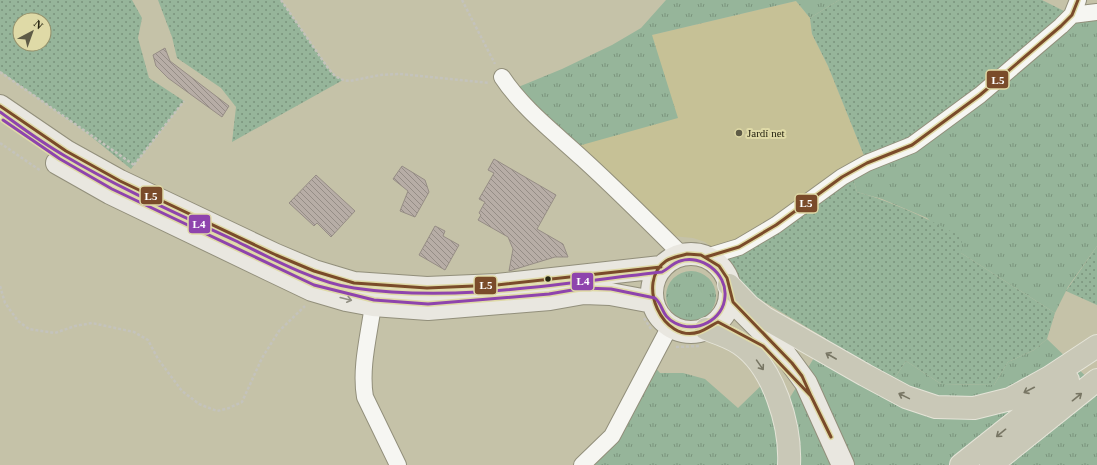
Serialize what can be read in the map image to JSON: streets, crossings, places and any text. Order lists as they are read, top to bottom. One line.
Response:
{"places":["Jardí net"],"lines":["transit line L5","transit line L4"],"north":"top right"}
